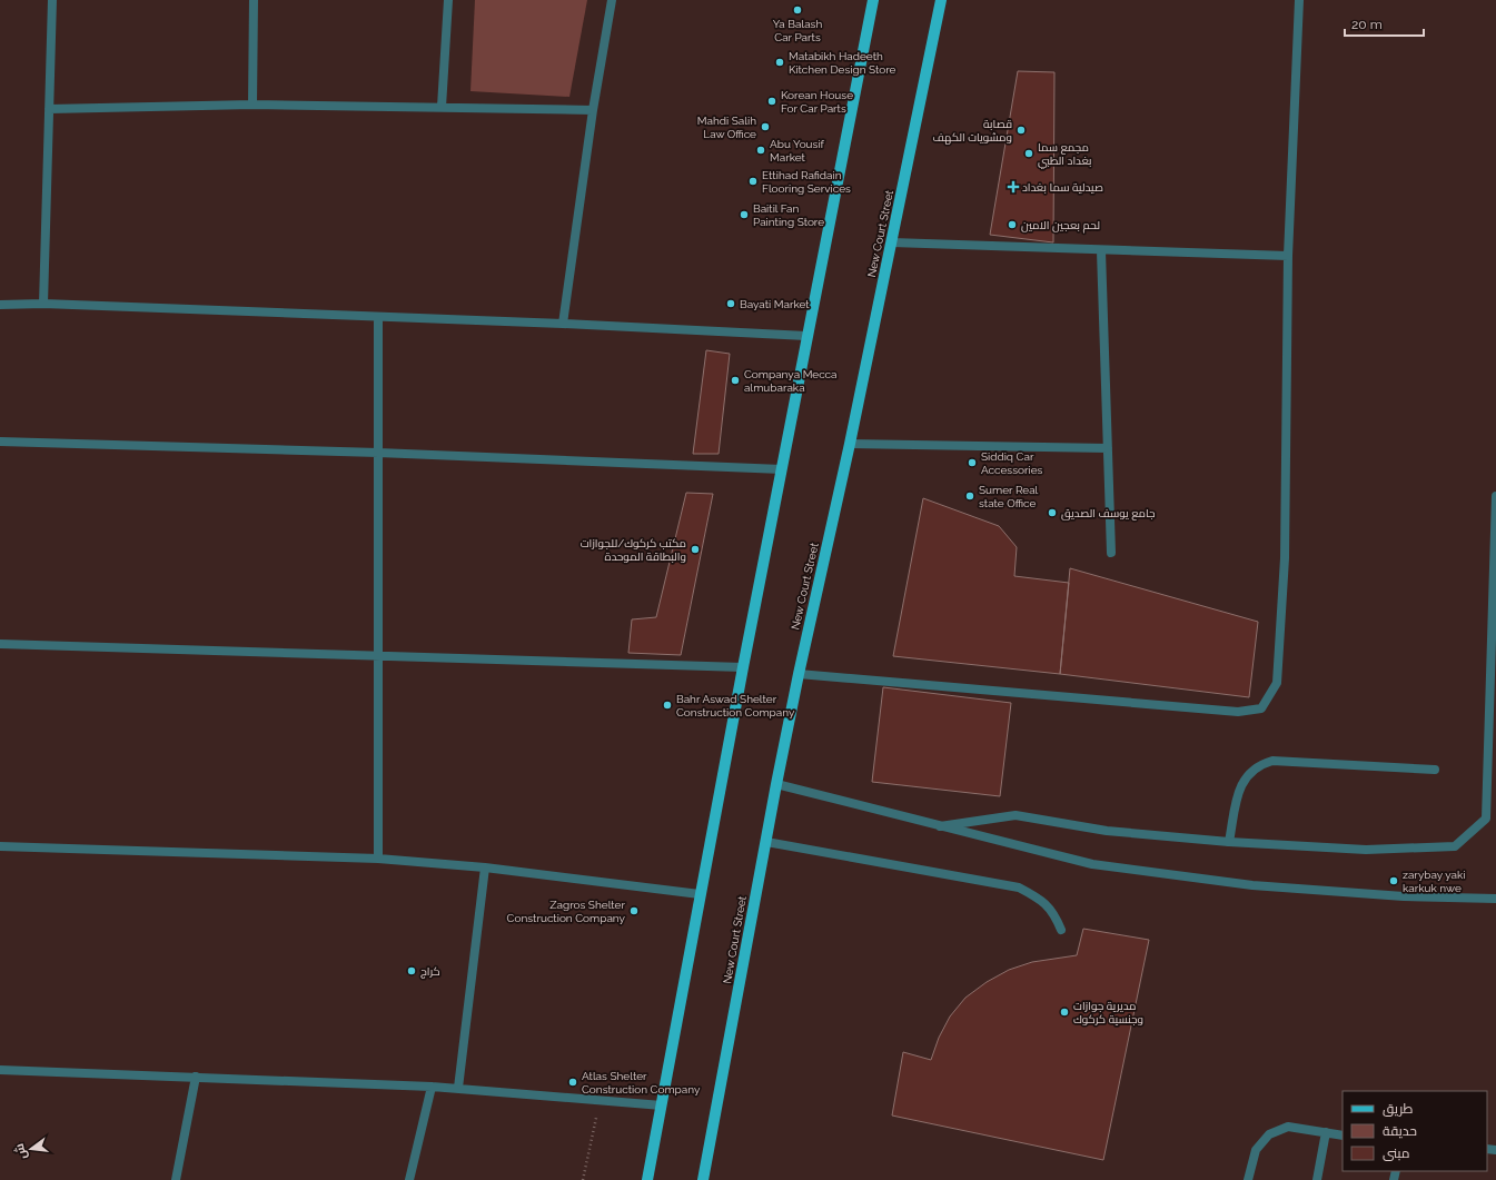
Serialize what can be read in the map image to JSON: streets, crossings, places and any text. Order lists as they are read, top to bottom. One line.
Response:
{"streets":{"main road":["New Court Street"]},"places":{"other":["Ya Balash Car Parts","Matabikh Hadeeth Kitchen Design Store","Korean House For Car Parts","Mahdi Salih Law Office","قصابة ومشويات الكهف","Abu Yousif Market","مجمع سما بغداد الطبي","Ettihad Rafidain Flooring Services","Baitil Fan Painting Store","لحم بعجين الامين","Bayati Market","Companya Mecca almubaraka","Siddiq Car Accessories","Sumer Real state Office","جامع يوسف الصديق","مكتب كركوك/للجوازات والبطاقة الموحدة","Bahr Aswad Shelter Construction Company","zarybay yaki karkuk nwe","Zagros Shelter Construction Company","كراج","مديرية جوازات وجنسية كركوك","Atlas Shelter Construction Company"],"health":["صيدلية سما بغداد"]},"legend":["طريق","حديقة","مبنى"],"scale_bar":"20 m","north":"left"}
